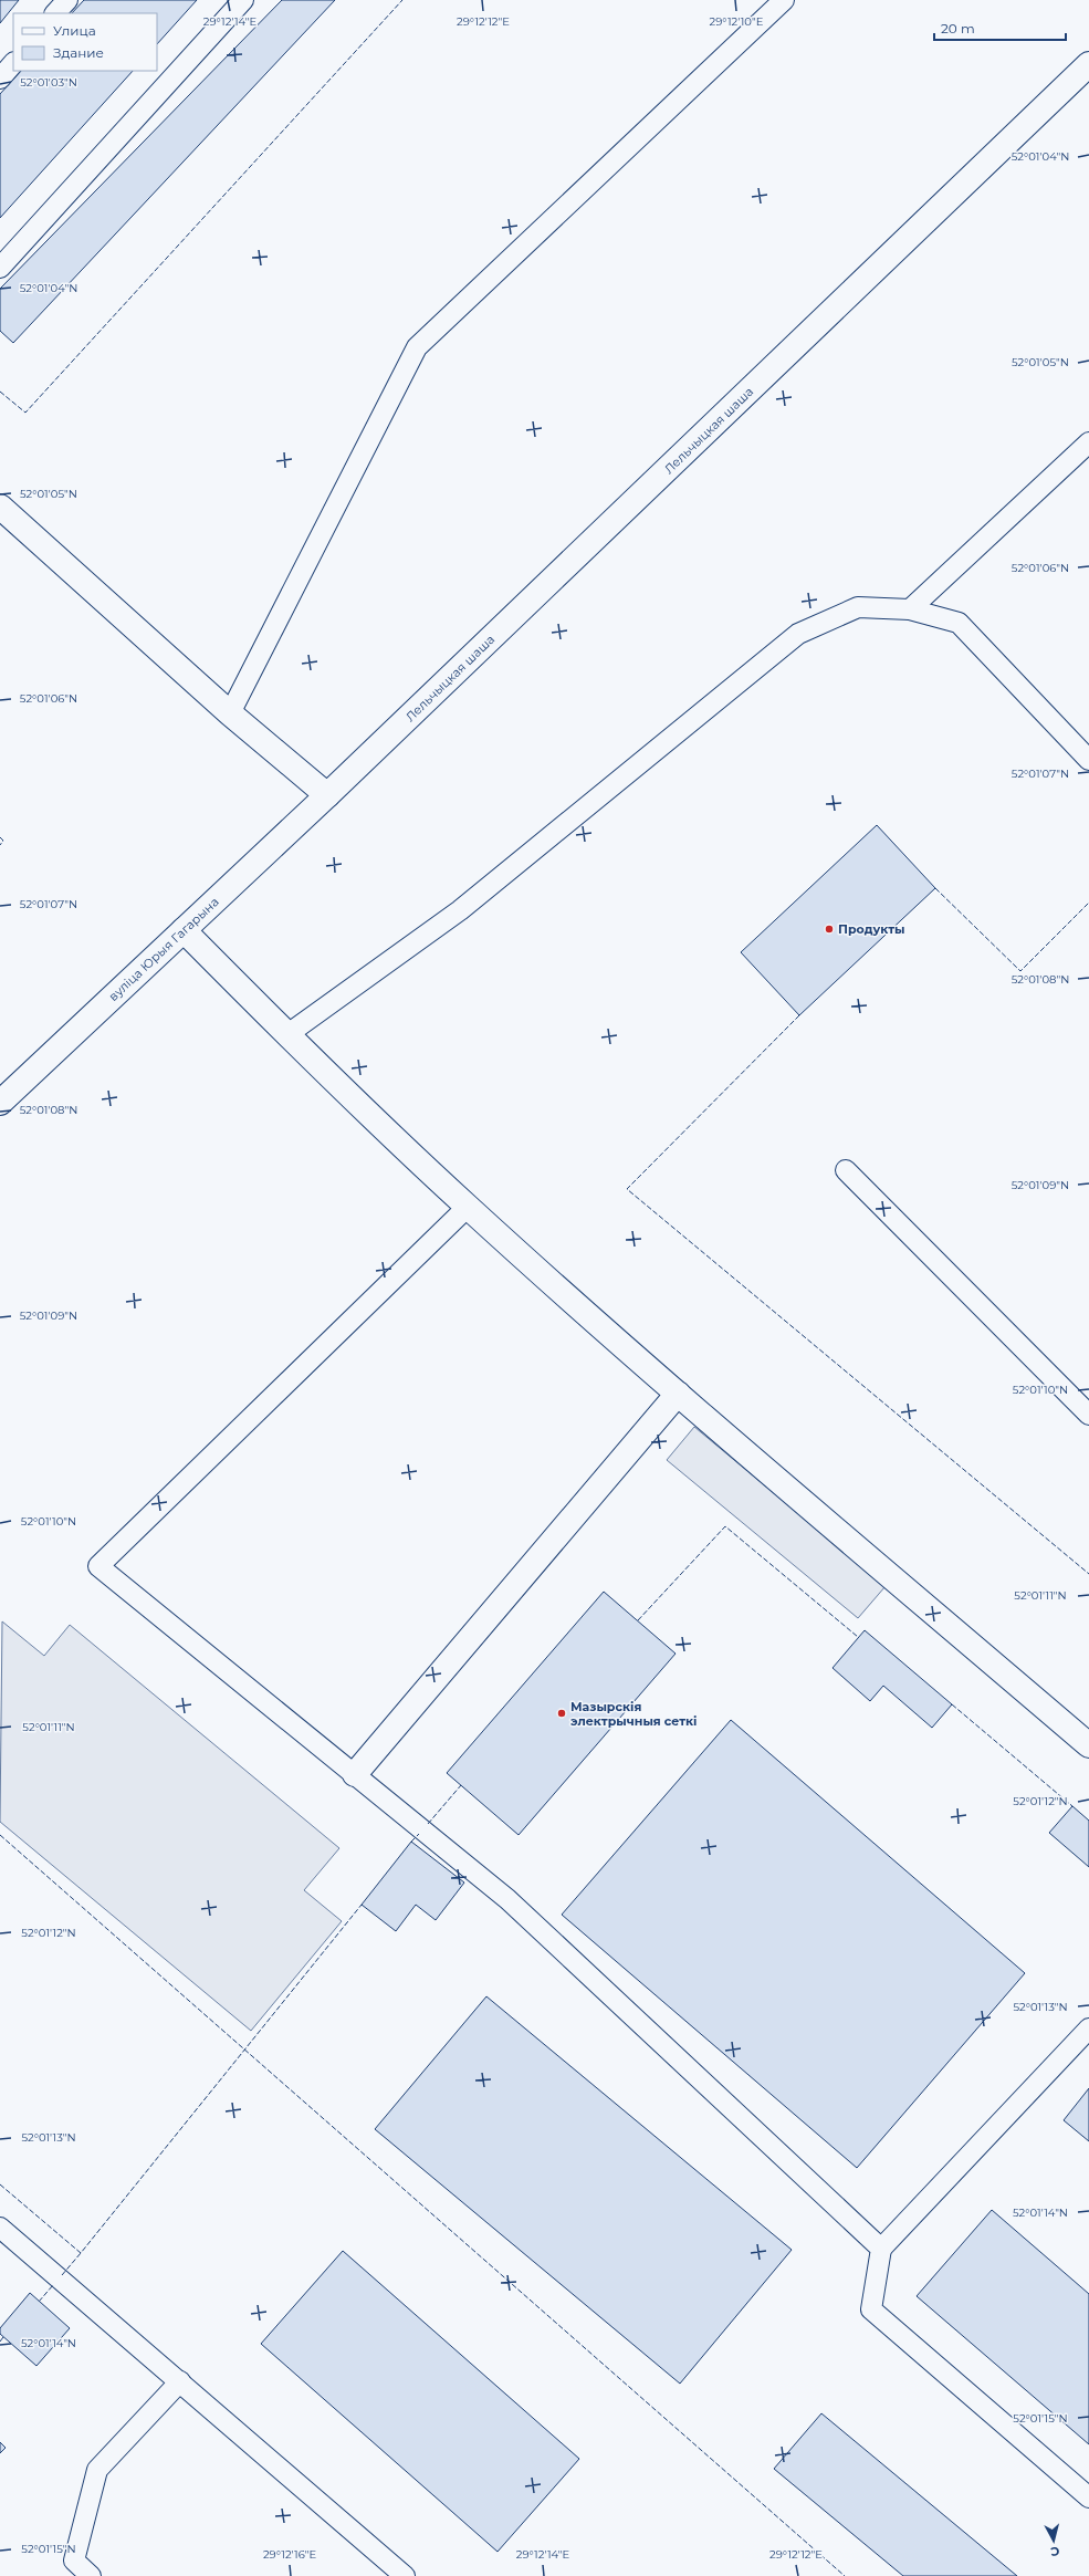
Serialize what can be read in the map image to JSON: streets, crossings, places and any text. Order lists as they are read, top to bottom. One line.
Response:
{"streets":{"main road":["Лельчыцкая шаша","вуліца Юрыя Гагарына"]},"crossings":[["Лельчыцкая шаша","вуліца Юрыя Гагарына"]],"places":["Продукты","Мазырскія электрычныя сеткі"],"legend":["Улица","Здание"],"scale_bar":"20 m","north":"bottom","coordinates":["29°12'14\"E","29°12'12\"E","29°12'10\"E","52°01'03\"N","52°01'04\"N","52°01'05\"N","52°01'06\"N","52°01'07\"N","52°01'08\"N","52°01'09\"N","52°01'10\"N","52°01'11\"N","52°01'12\"N","52°01'13\"N","52°01'14\"N","52°01'15\"N","29°12'16\"E"]}
